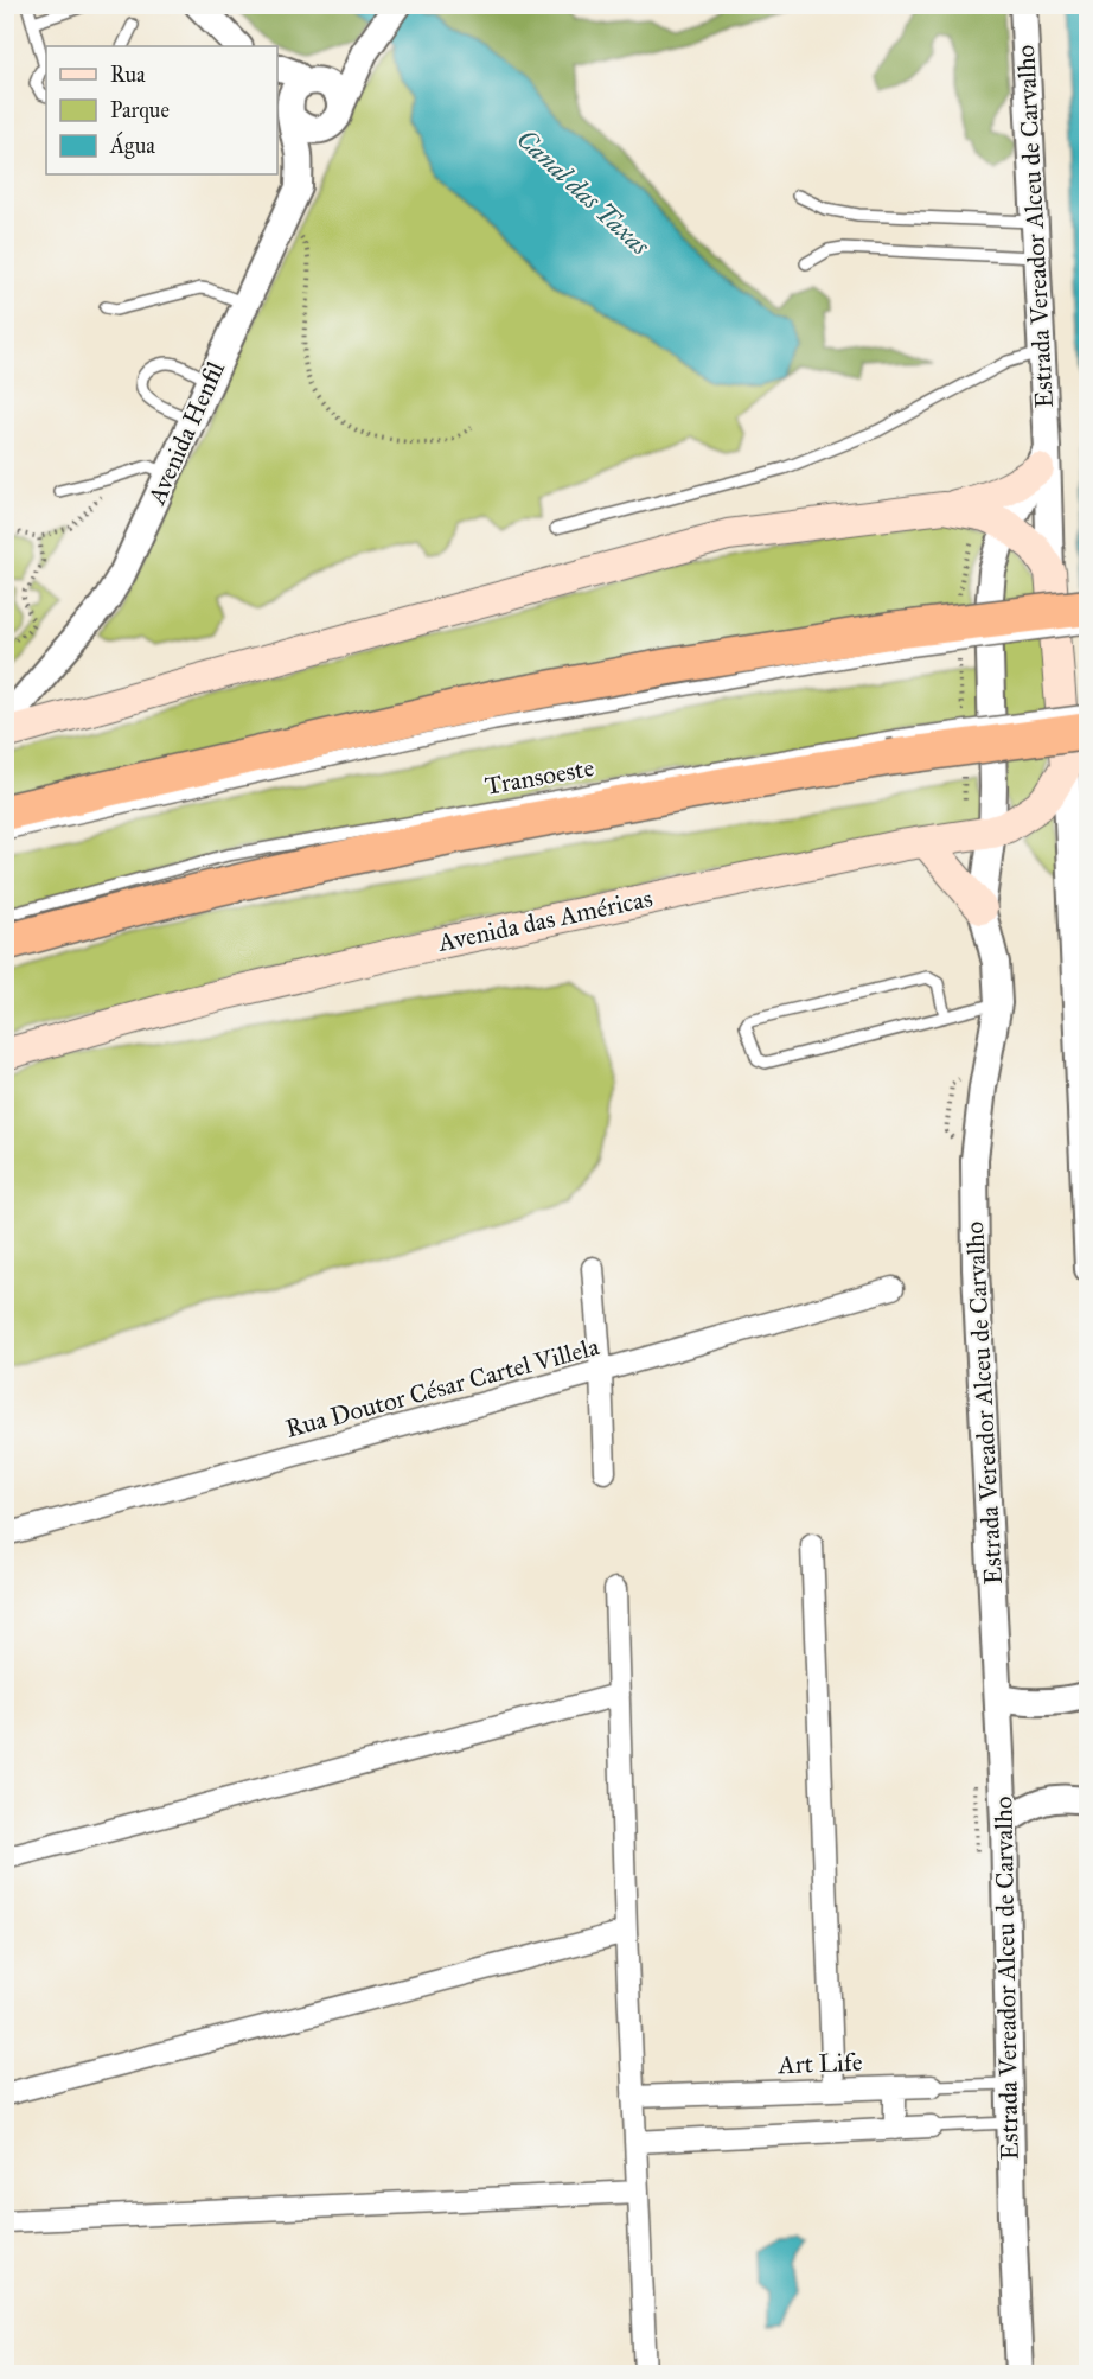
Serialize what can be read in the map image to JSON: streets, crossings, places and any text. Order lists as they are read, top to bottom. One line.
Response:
{"streets":{"main road":["Estrada Vereador Alceu de Carvalho","Avenida das Américas"],"street":["Avenida Henfil","Rua Doutor César Cartel Villela","Art Life"],"lane":["Transoeste"]},"crossings":[["Estrada Vereador Alceu de Carvalho","Avenida das Américas"],["Estrada Vereador Alceu de Carvalho","Art Life"]],"water":["Canal das Taxas"],"legend":["Rua","Parque","Água"]}
